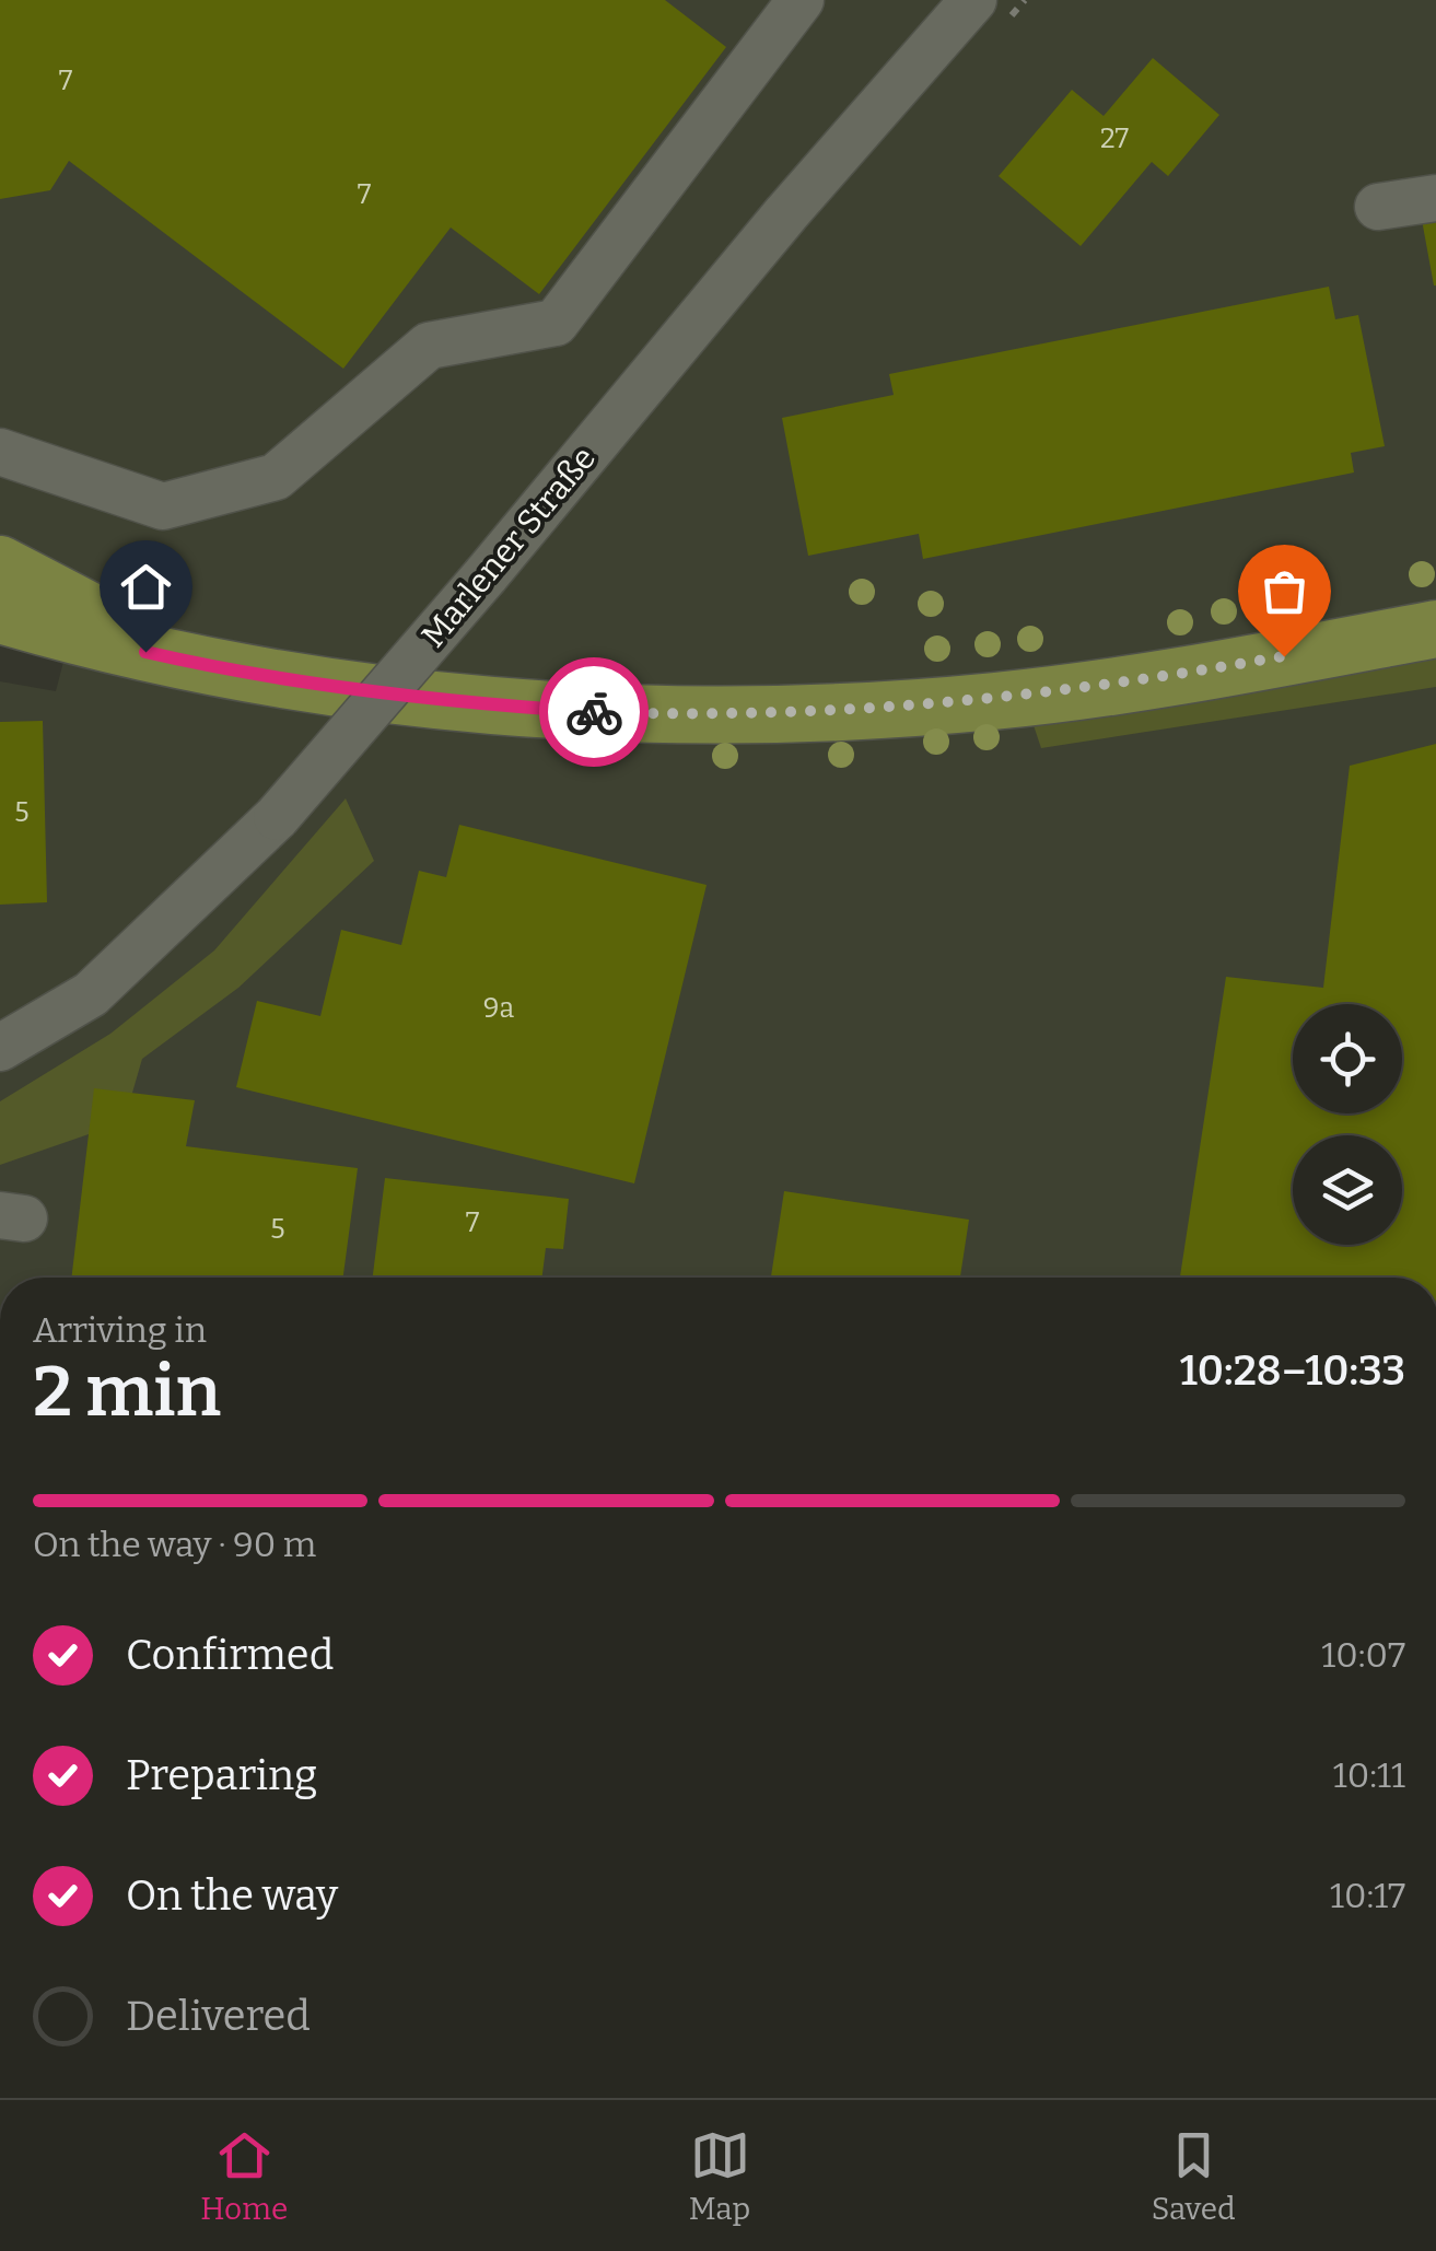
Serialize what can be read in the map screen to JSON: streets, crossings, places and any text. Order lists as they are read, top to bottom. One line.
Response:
{"streets":{"street":["Marlener Straße"]},"house_numbers":["7","27","7","5","9a","7","5"],"page":{"heading":["2 min","Arriving in","10:28–10:33"],"bar":"On the way · 90 m","list":[["Confirmed","10:07"],["Preparing","10:11"],["On the way","10:17"],"Delivered"],"tabs":["Home","Map","Saved"]}}
